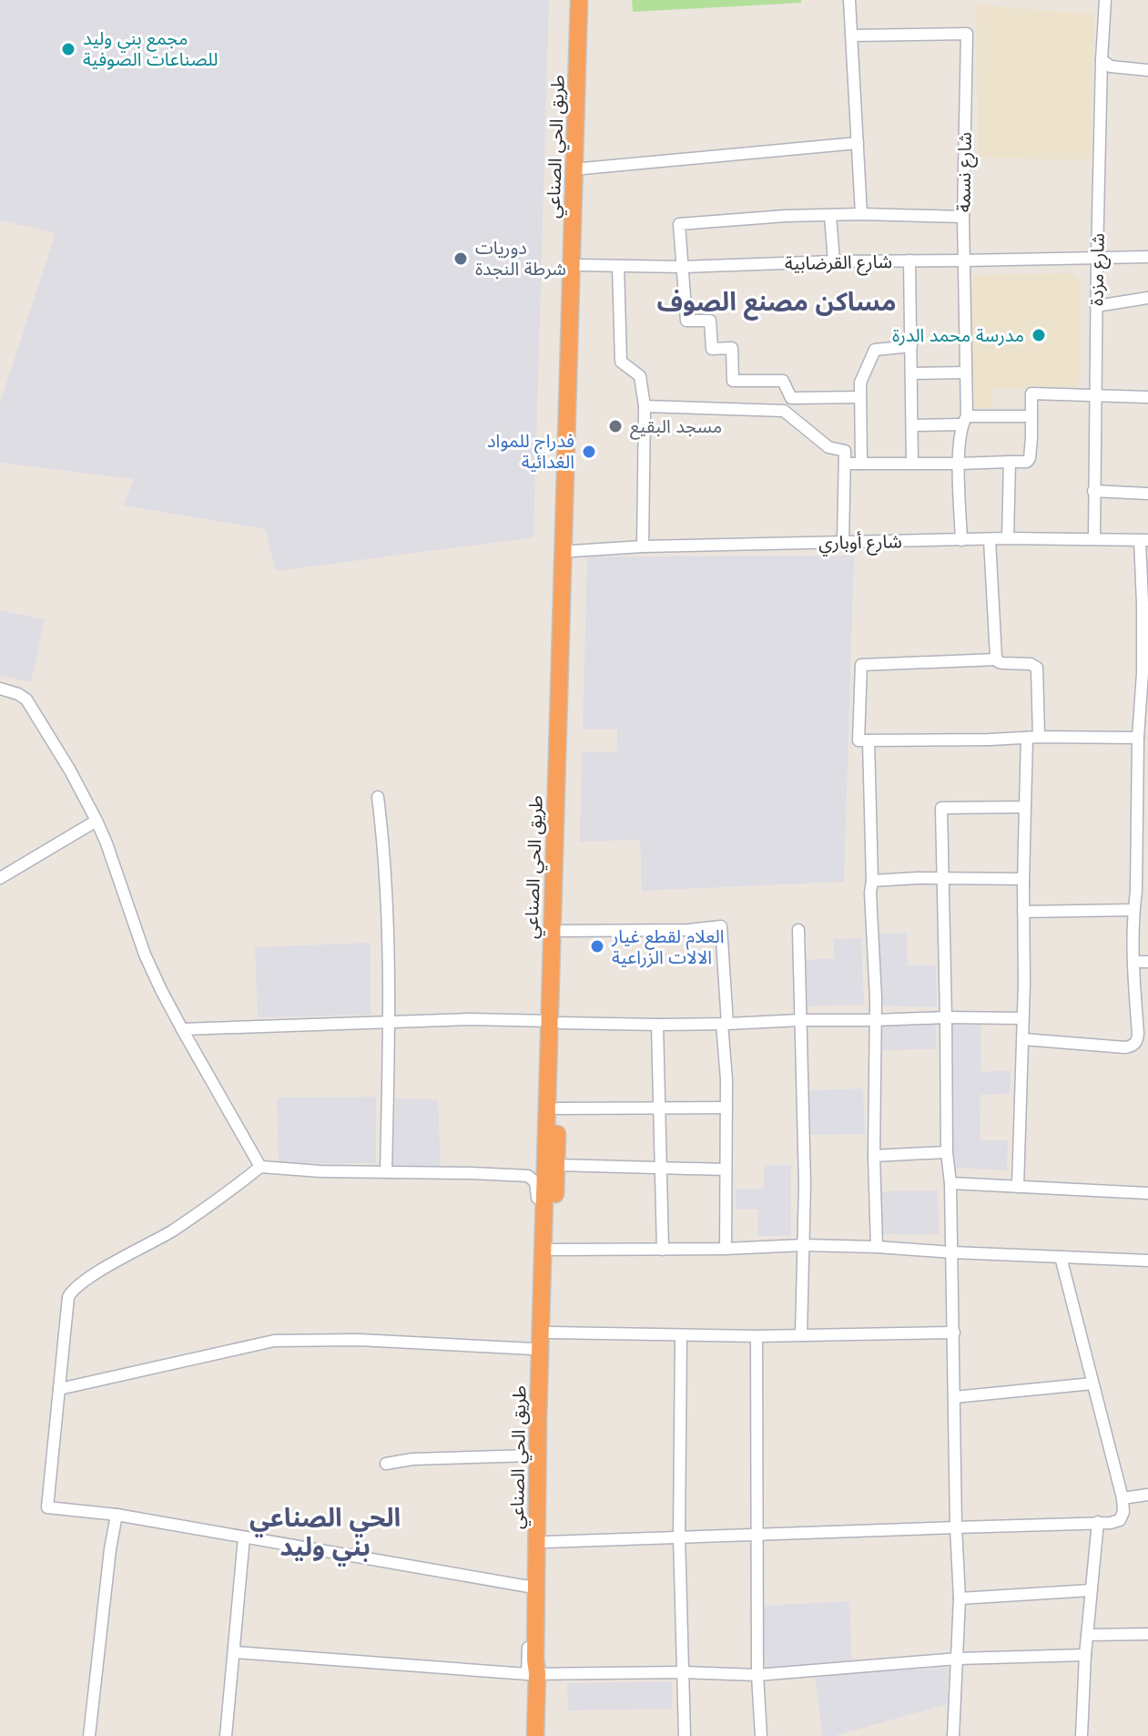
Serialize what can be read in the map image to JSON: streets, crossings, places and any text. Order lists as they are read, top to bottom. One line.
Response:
{"streets":{"highway":["طريق الحي الصناعي"],"street":["شارع نسمة","شارع القرضابية","شارع مزدة","شارع أوباري"]},"crossings":[["شارع نسمة","شارع القرضابية"],["شارع نسمة","شارع أوباري"],["شارع القرضابية","شارع مزدة"],["شارع مزدة","شارع أوباري"]],"districts":["مساكن مصنع الصوف","الحي الصناعي بني وليد"],"places":["مجمع بني وليد للصناعات الصوفية","دوريات شرطة النجدة","مدرسة محمد الدرة","مسجد البقيع","فدراج للمواد الغدائية","العلام لقطع غيار الالات الزراعية"]}
